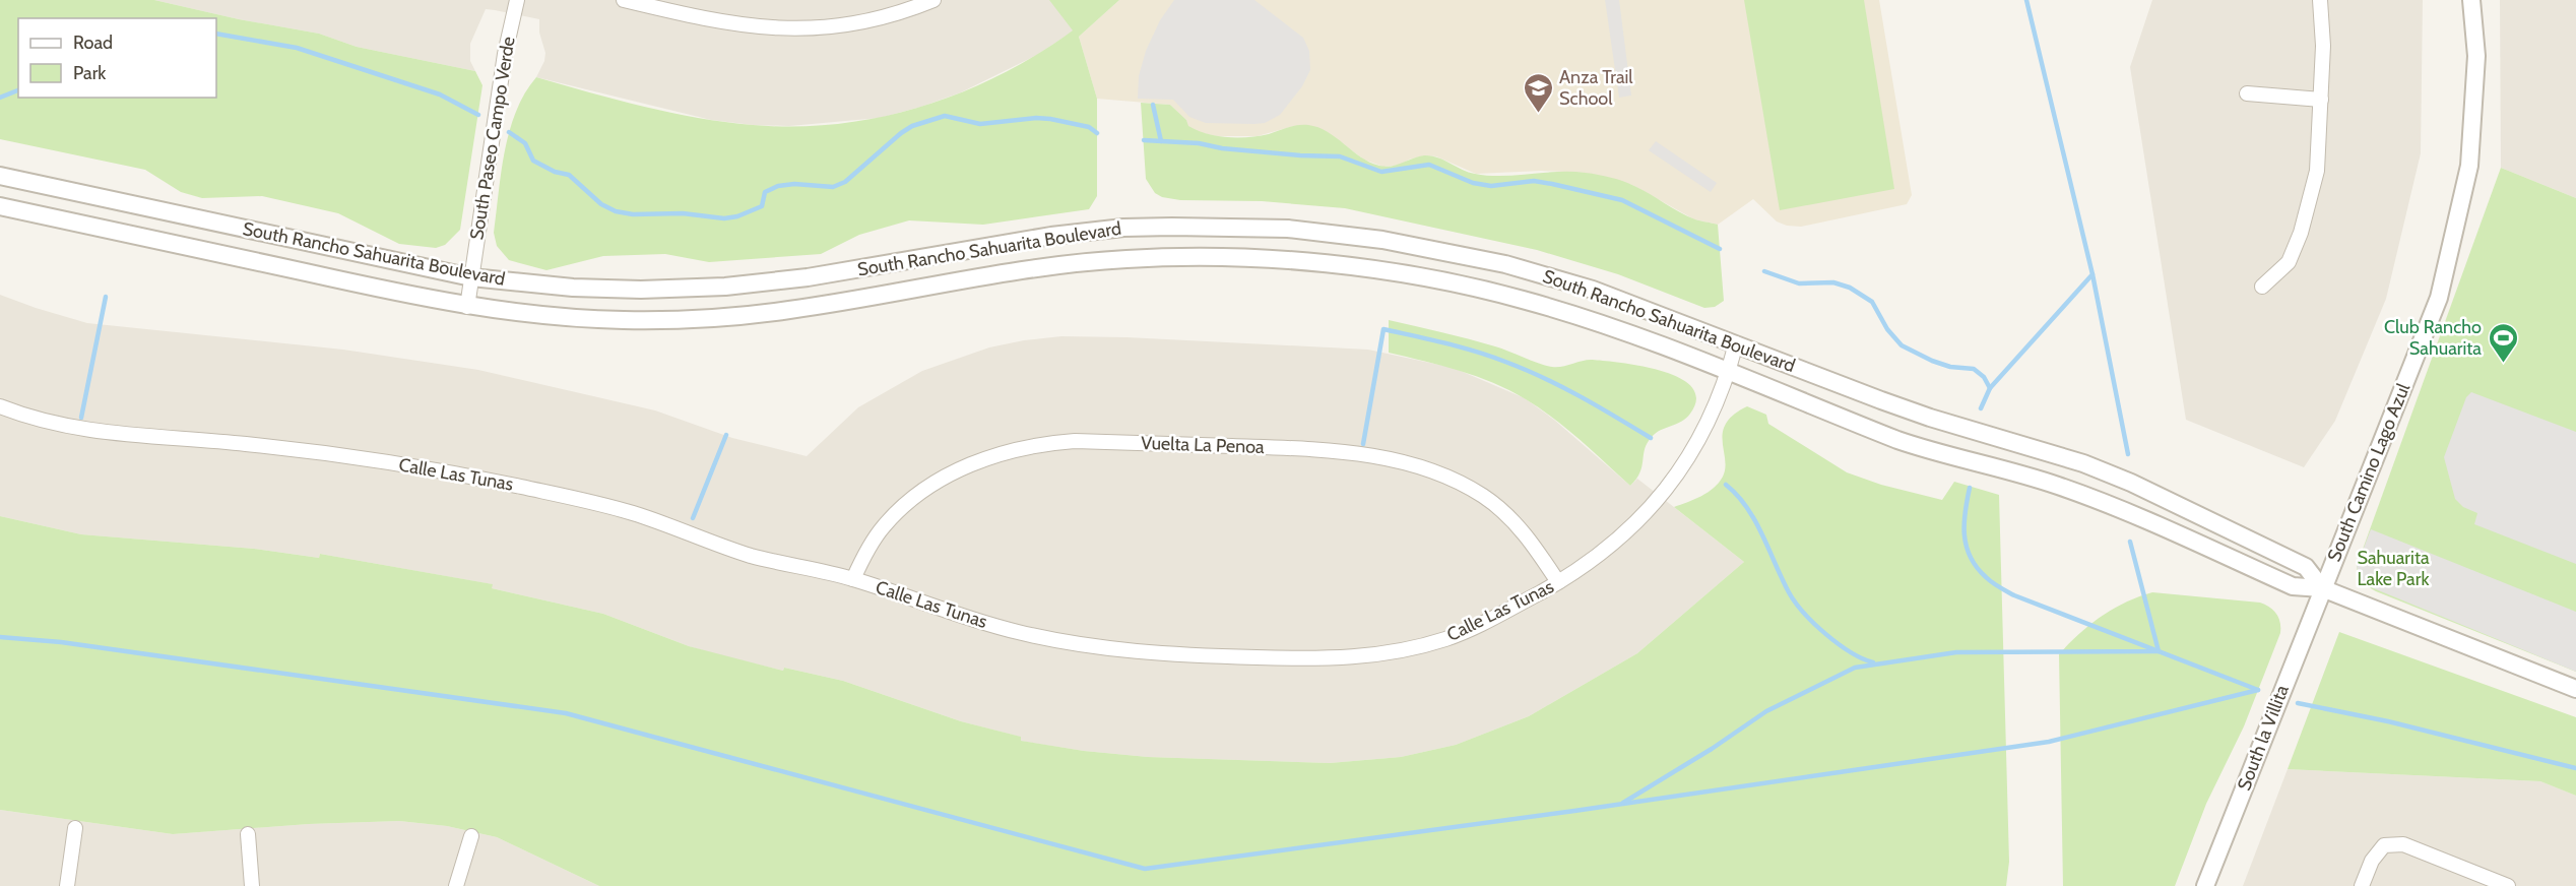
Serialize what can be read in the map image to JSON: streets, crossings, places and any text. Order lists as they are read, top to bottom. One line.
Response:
{"streets":{"street":["South Paseo Campo Verde","South Rancho Sahuarita Boulevard","Vuelta La Penoa","South Camino Lago Azul","Calle Las Tunas","South la Villita"]},"crossings":[["South Paseo Campo Verde","South Rancho Sahuarita Boulevard"],["South Rancho Sahuarita Boulevard","South Camino Lago Azul"],["South Rancho Sahuarita Boulevard","Calle Las Tunas"],["South Rancho Sahuarita Boulevard","South la Villita"],["Vuelta La Penoa","Calle Las Tunas"],["South Camino Lago Azul","South la Villita"]],"parks":["Sahuarita Lake Park"],"places":{"school or university":["Anza Trail School"],"sports":["Club Rancho Sahuarita"]},"legend":["Road","Park"]}
